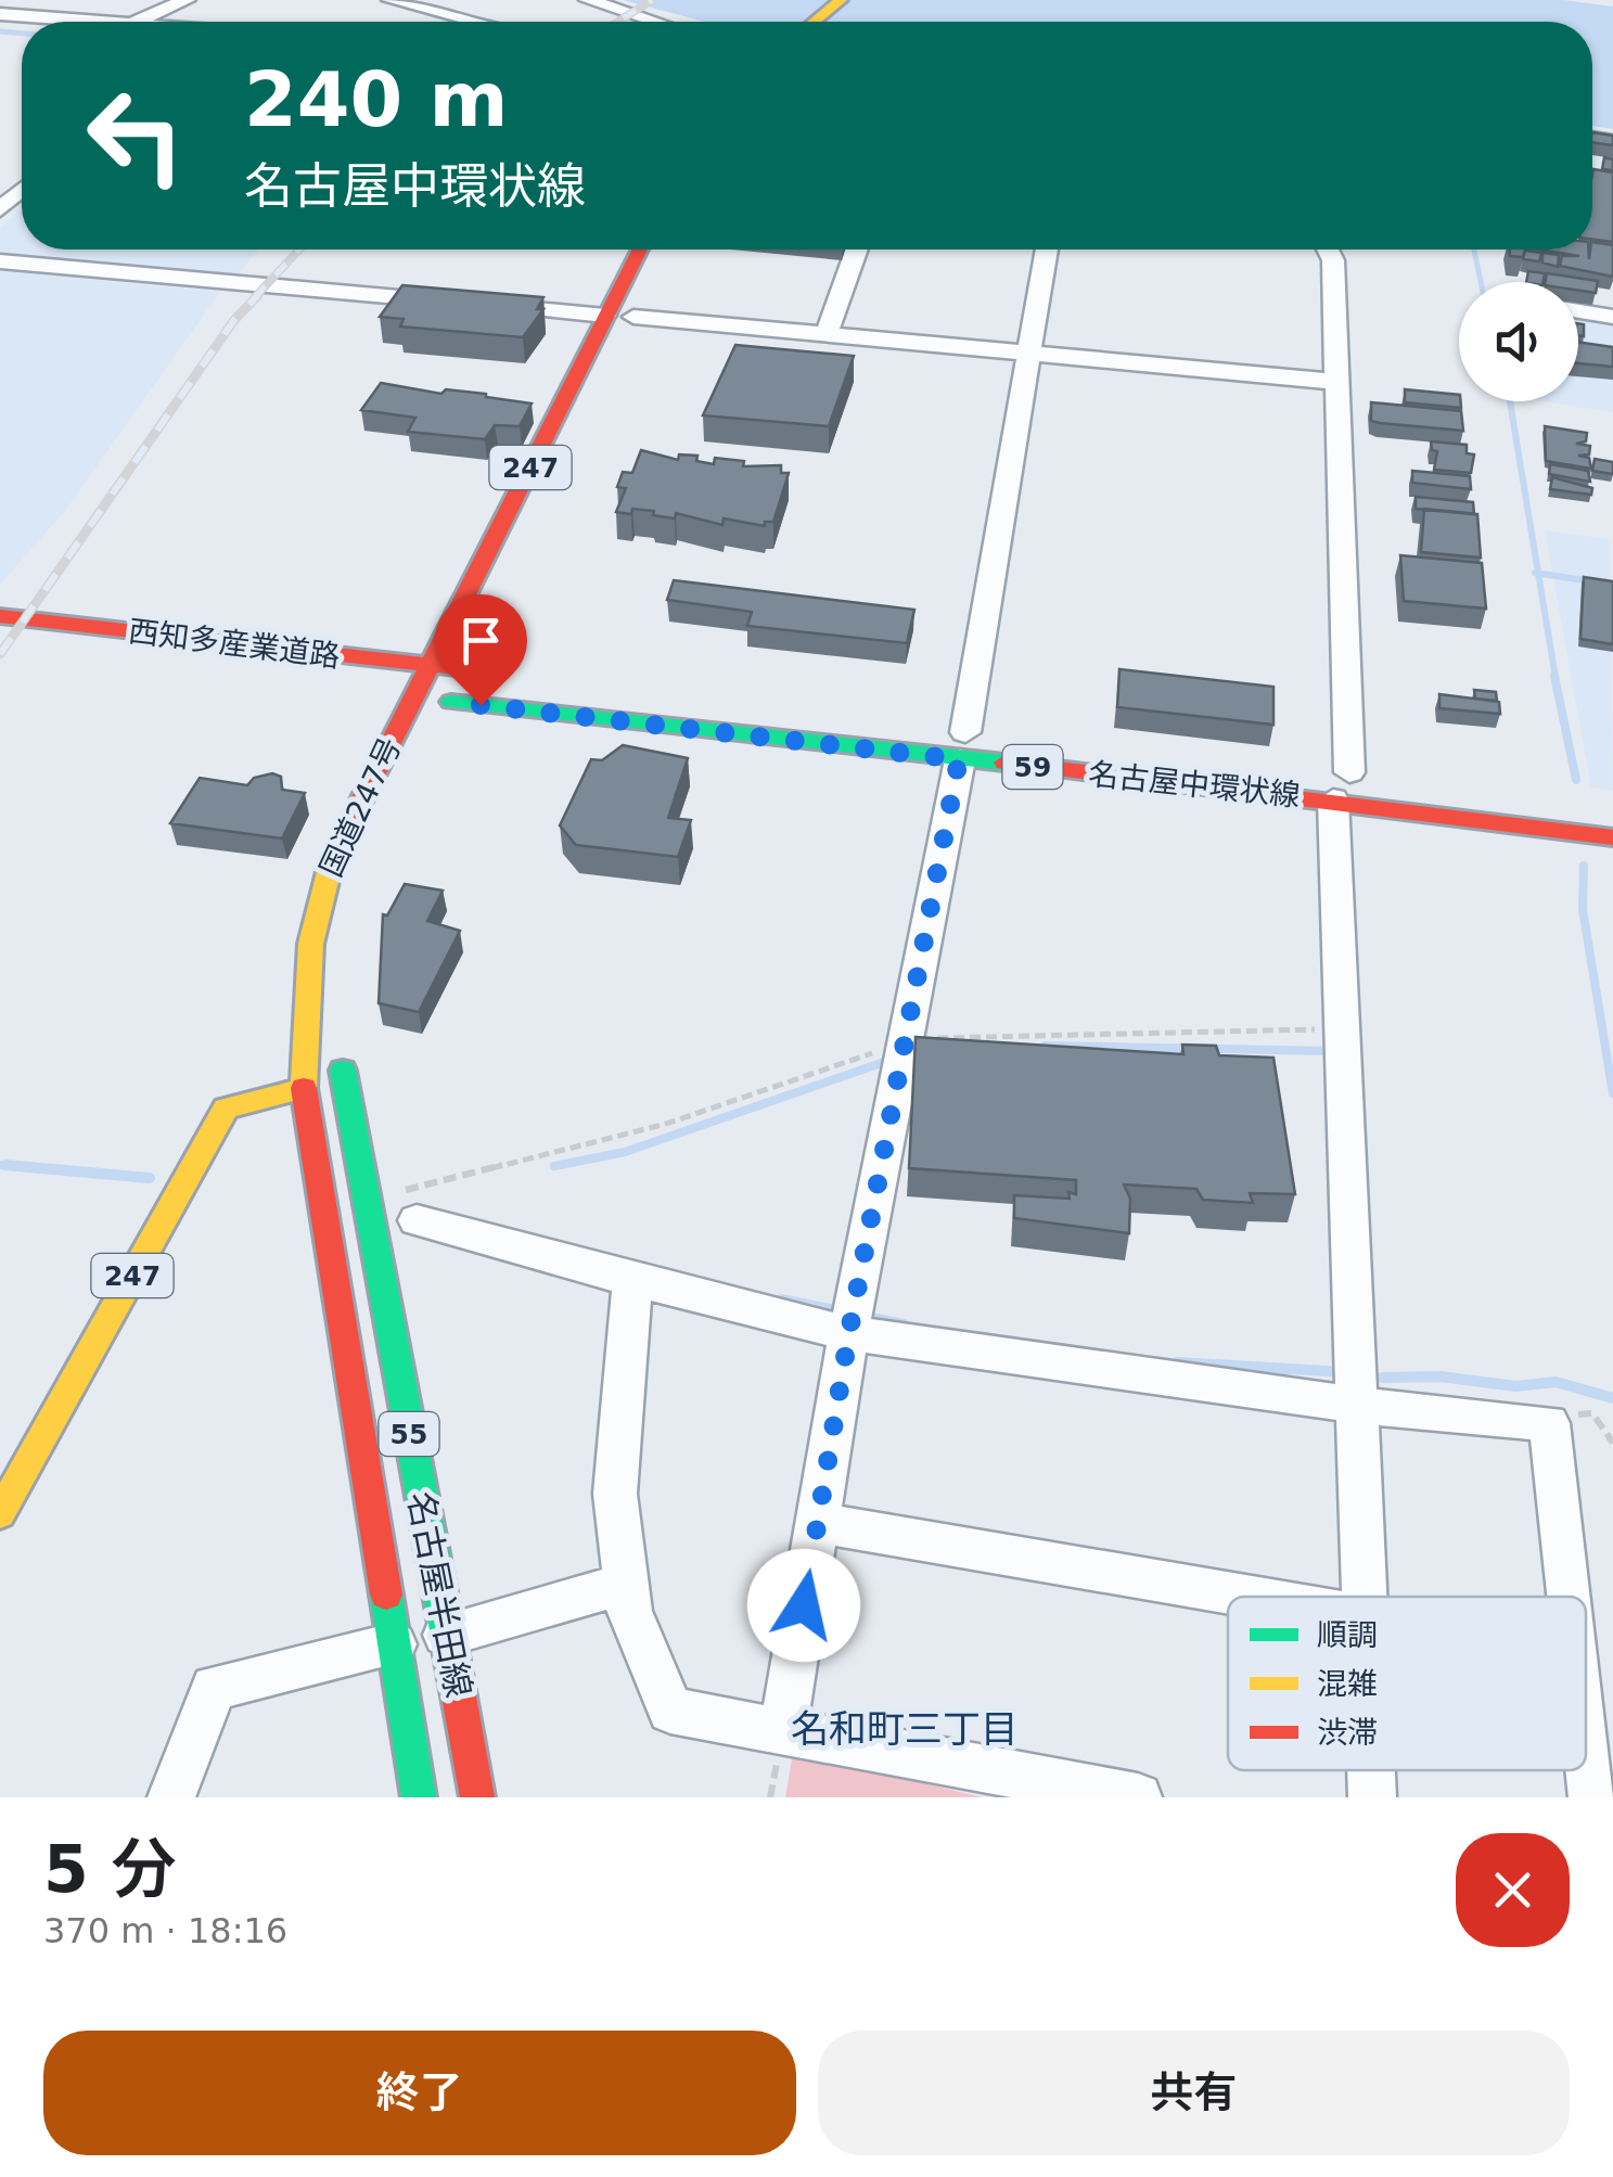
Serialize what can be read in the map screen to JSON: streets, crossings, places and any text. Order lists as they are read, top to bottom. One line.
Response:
{"streets":{"main road":["247","西知多産業道路","59","名古屋中環状線","国道247号","55","名古屋半田線"]},"crossings":[["247","国道247号"],["247","名古屋半田線"],["西知多産業道路","名古屋中環状線"],["西知多産業道路","国道247号"],["国道247号","名古屋半田線"]],"districts":["名和町三丁目"],"legend":["順調","混雑","渋滞"],"page":{"turn":["240 m","名古屋中環状線"],"heading":["5 分","370 m · 18:16"],"buttons":["終了","共有"]}}
